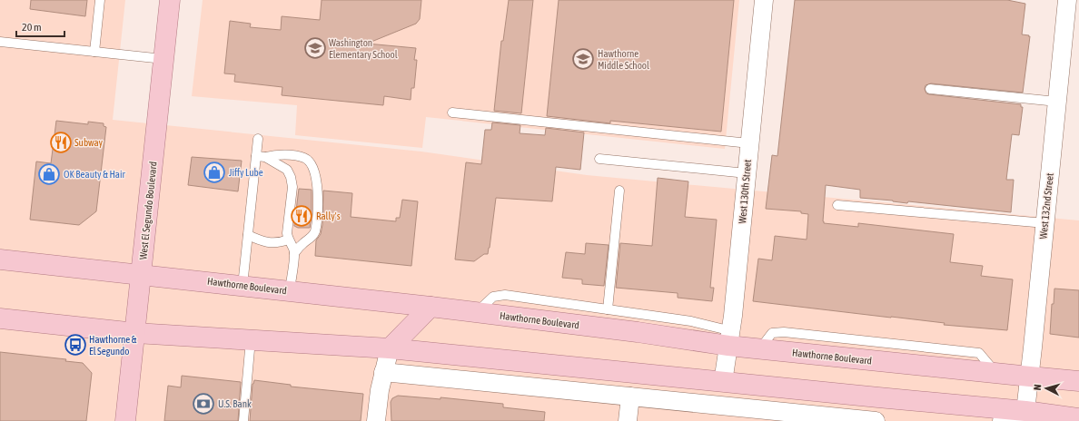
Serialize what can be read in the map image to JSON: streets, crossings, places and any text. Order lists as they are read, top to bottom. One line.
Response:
{"streets":{"main road":["West El Segundo Boulevard","Hawthorne Boulevard"],"street":["West 130th Street","West 132nd Street"]},"crossings":[["West 130th Street","Hawthorne Boulevard"],["West 132nd Street","Hawthorne Boulevard"],["West El Segundo Boulevard","Hawthorne Boulevard"]],"places":{"school or university":["Washington Elementary School","Hawthorne Middle School"],"restaurant":["Subway","Rally's"],"shop":["Jiffy Lube","OK Beauty & Hair"],"bus stop":["Hawthorne & El Segundo"],"bank":["U.S. Bank"]},"scale_bar":"20 m","north":"left"}
